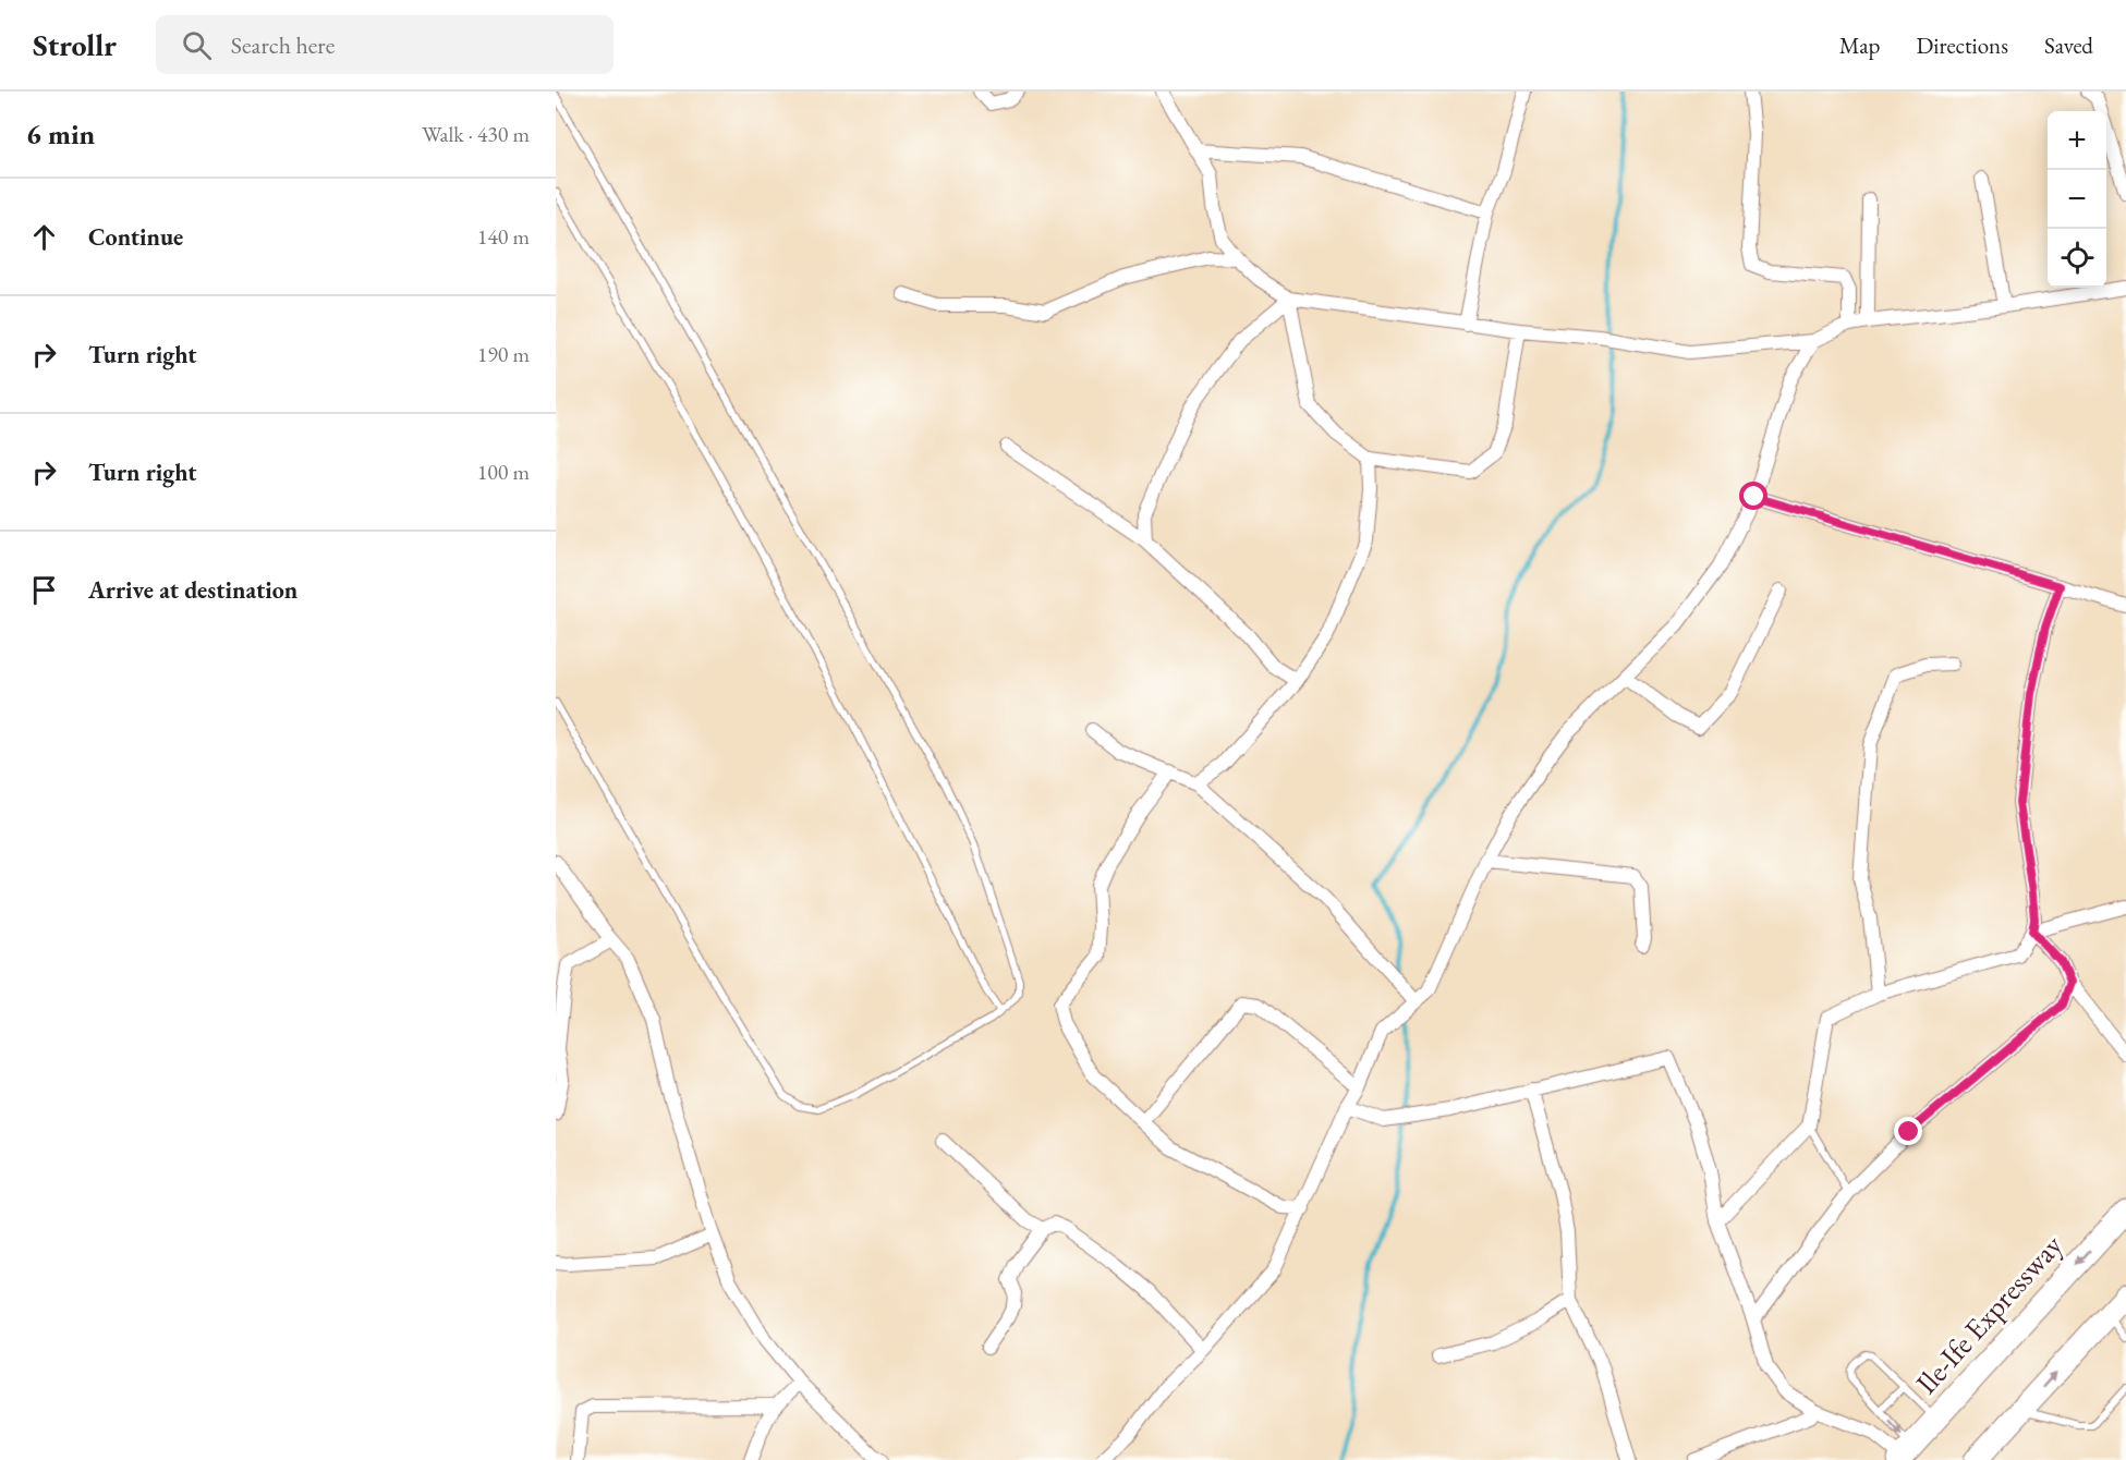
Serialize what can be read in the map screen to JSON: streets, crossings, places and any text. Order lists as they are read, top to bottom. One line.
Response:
{"streets":{"highway":["Ile-Ife Expressway"]},"page":{"header":"Strollr","search":"Search here","nav":["Map","Directions","Saved"],"heading":["6 min","Walk · 430 m"],"map_buttons":["+","−"],"list":[["Continue","140 m"],["Turn right","190 m"],["Turn right","100 m"],"Arrive at destination"]}}
